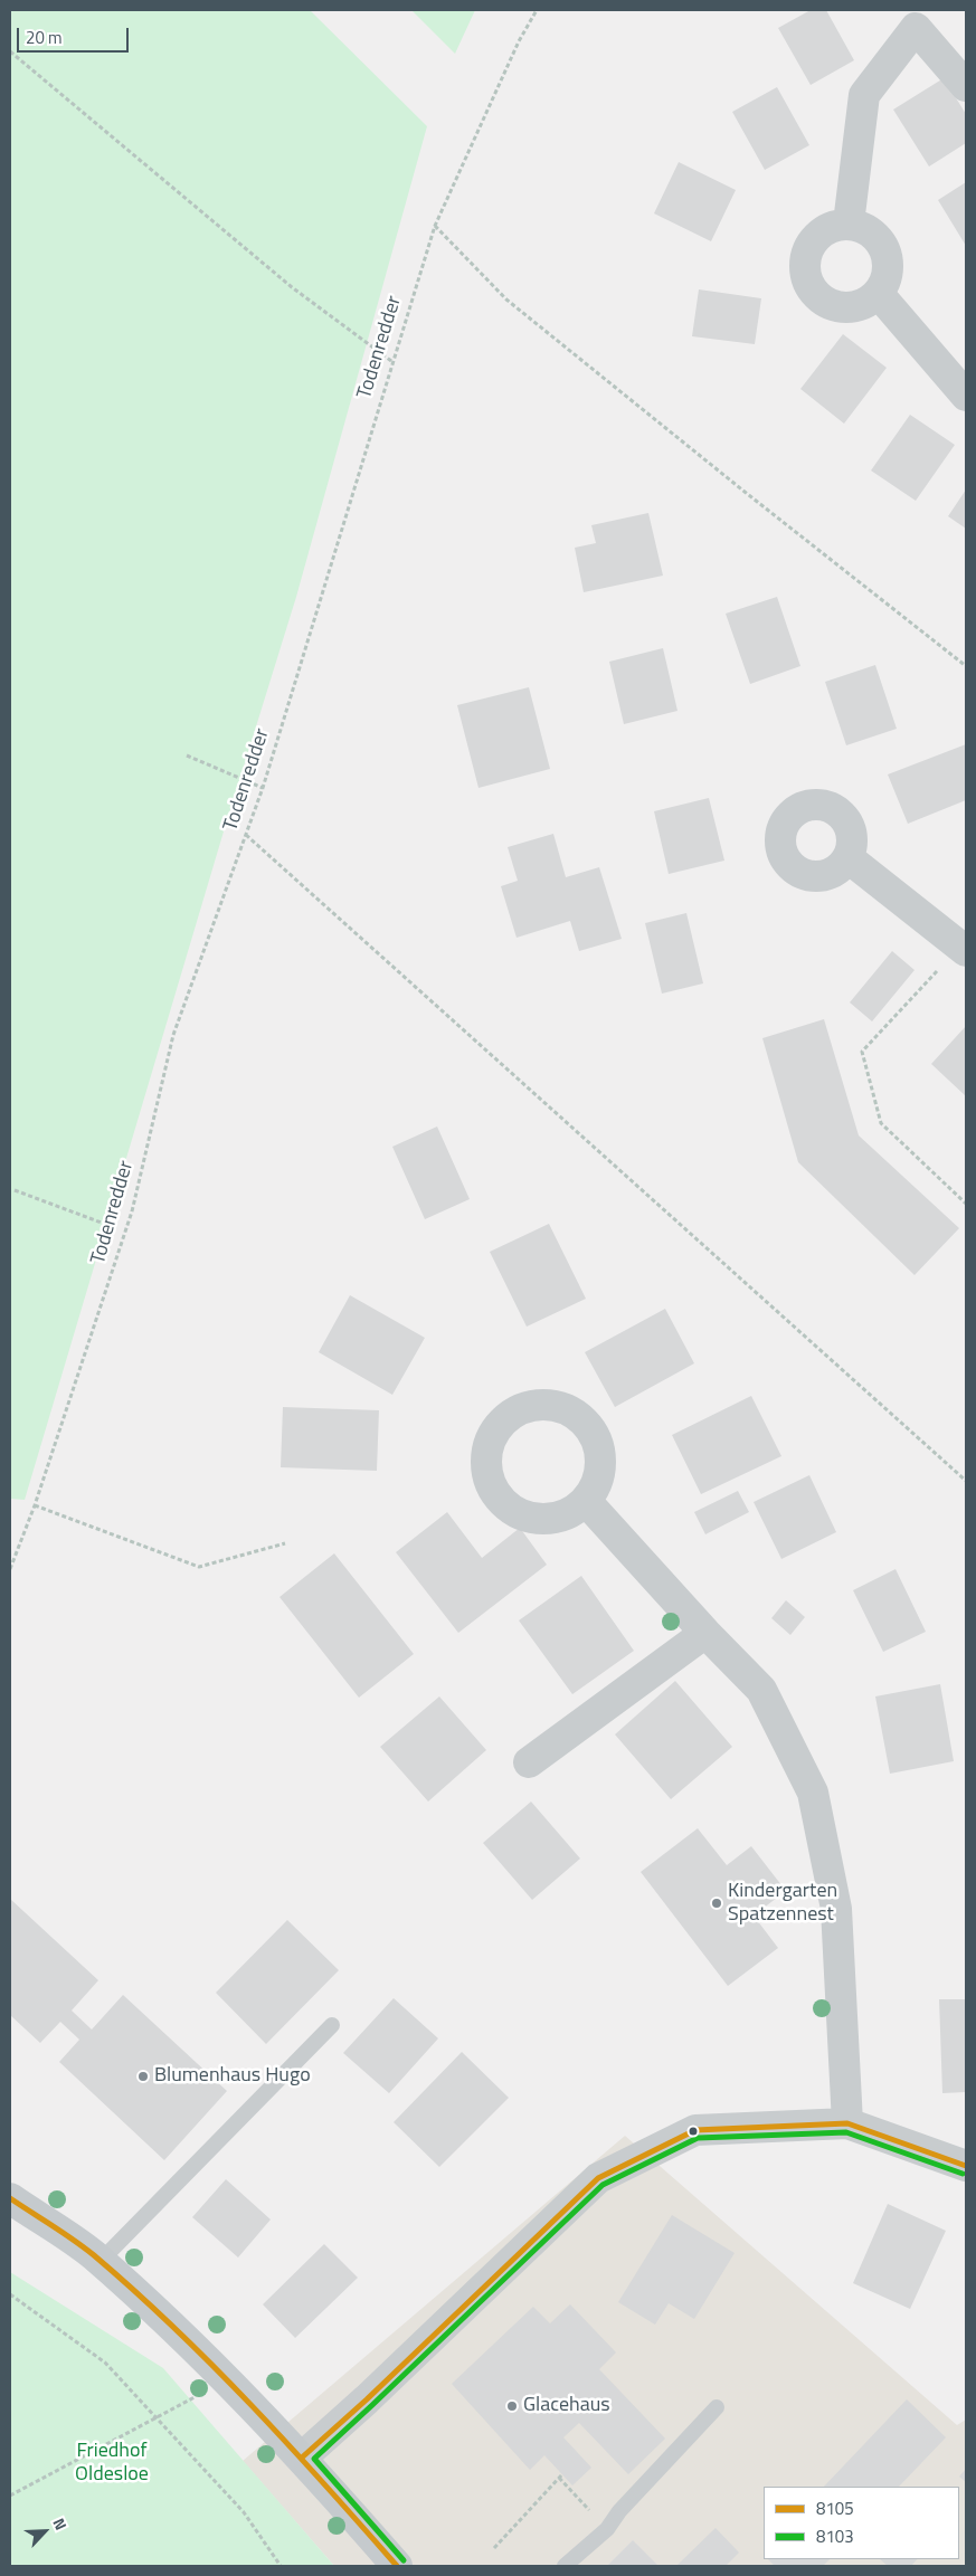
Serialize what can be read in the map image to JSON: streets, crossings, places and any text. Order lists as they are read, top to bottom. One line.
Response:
{"streets":{"path":["Todenredder"]},"parks":["Friedhof Oldesloe"],"places":["Kindergarten Spatzennest","Blumenhaus Hugo","Glacehaus"],"lines":["transit line 8105","transit line 8103"],"legend":["8105","8103"],"scale_bar":"20 m","north":"top right"}
